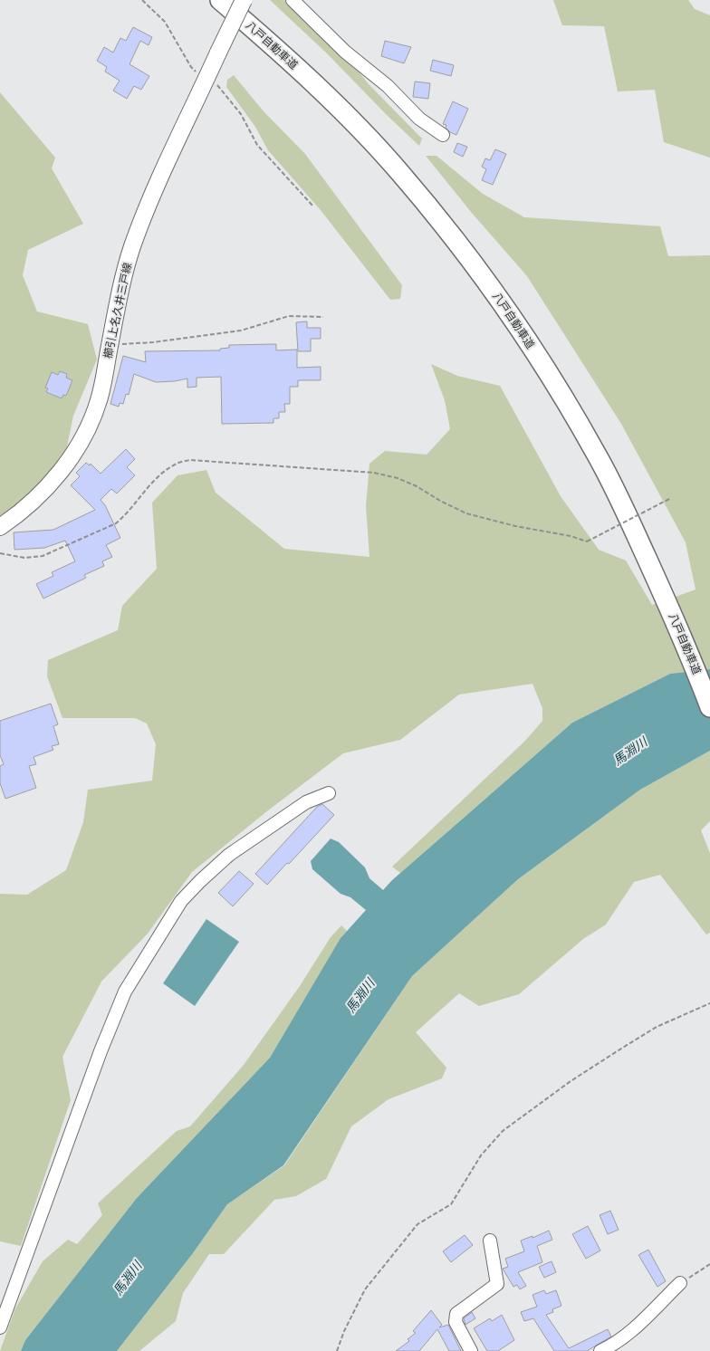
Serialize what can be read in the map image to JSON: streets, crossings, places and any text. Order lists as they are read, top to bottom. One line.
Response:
{"streets":{"highway":["八戸自動車道"],"main road":["櫛引上名久井三戸線"]},"water":["馬淵川"]}
